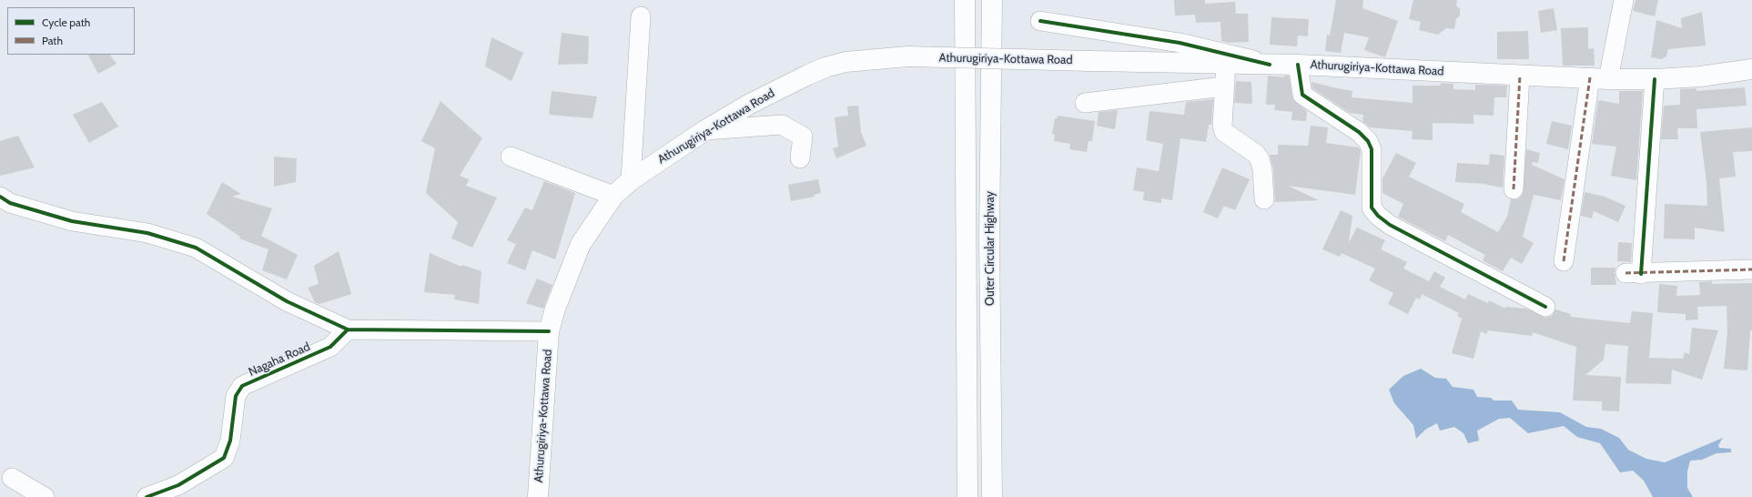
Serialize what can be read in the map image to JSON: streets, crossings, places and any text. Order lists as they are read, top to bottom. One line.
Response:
{"streets":{"main road":["Athurugiriya-Kottawa Road","Outer Circular Highway"],"street":["Nagaha Road"]},"legend":["Cycle path","Path"]}
